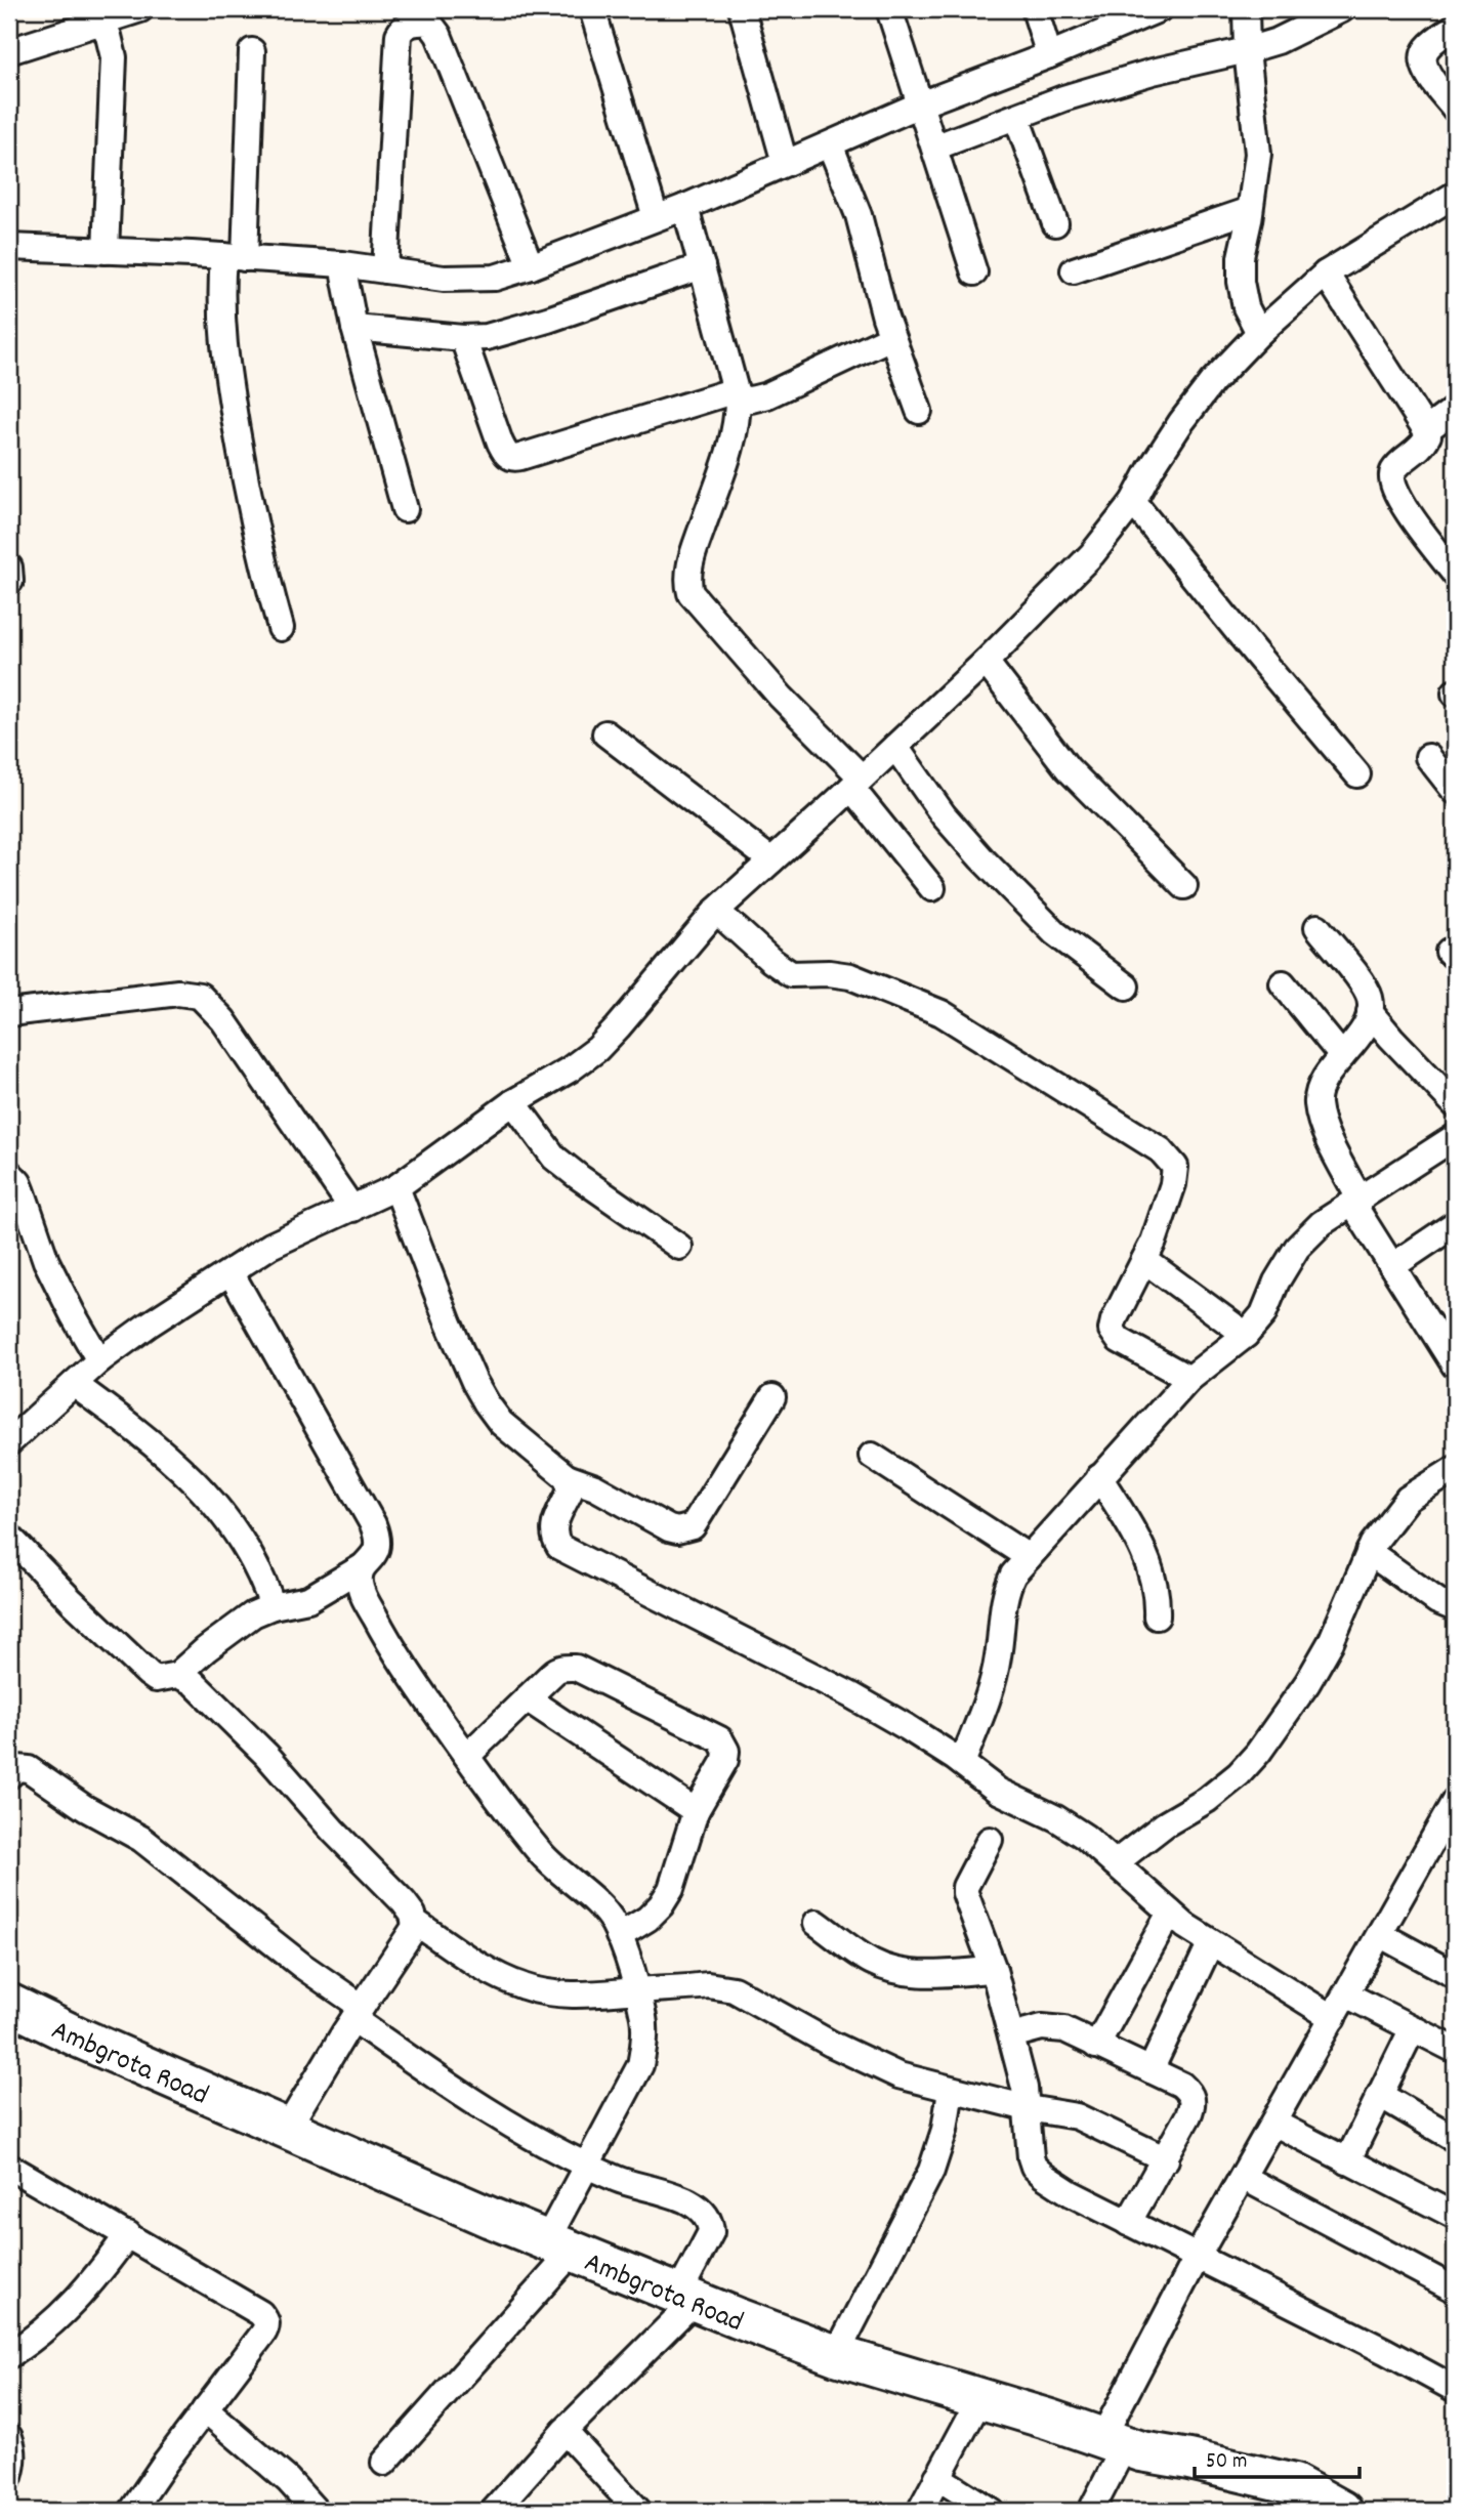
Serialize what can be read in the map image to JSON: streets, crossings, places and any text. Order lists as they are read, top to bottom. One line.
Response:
{"streets":{"main road":["Ambgrota Road"]},"scale_bar":"50 m"}
